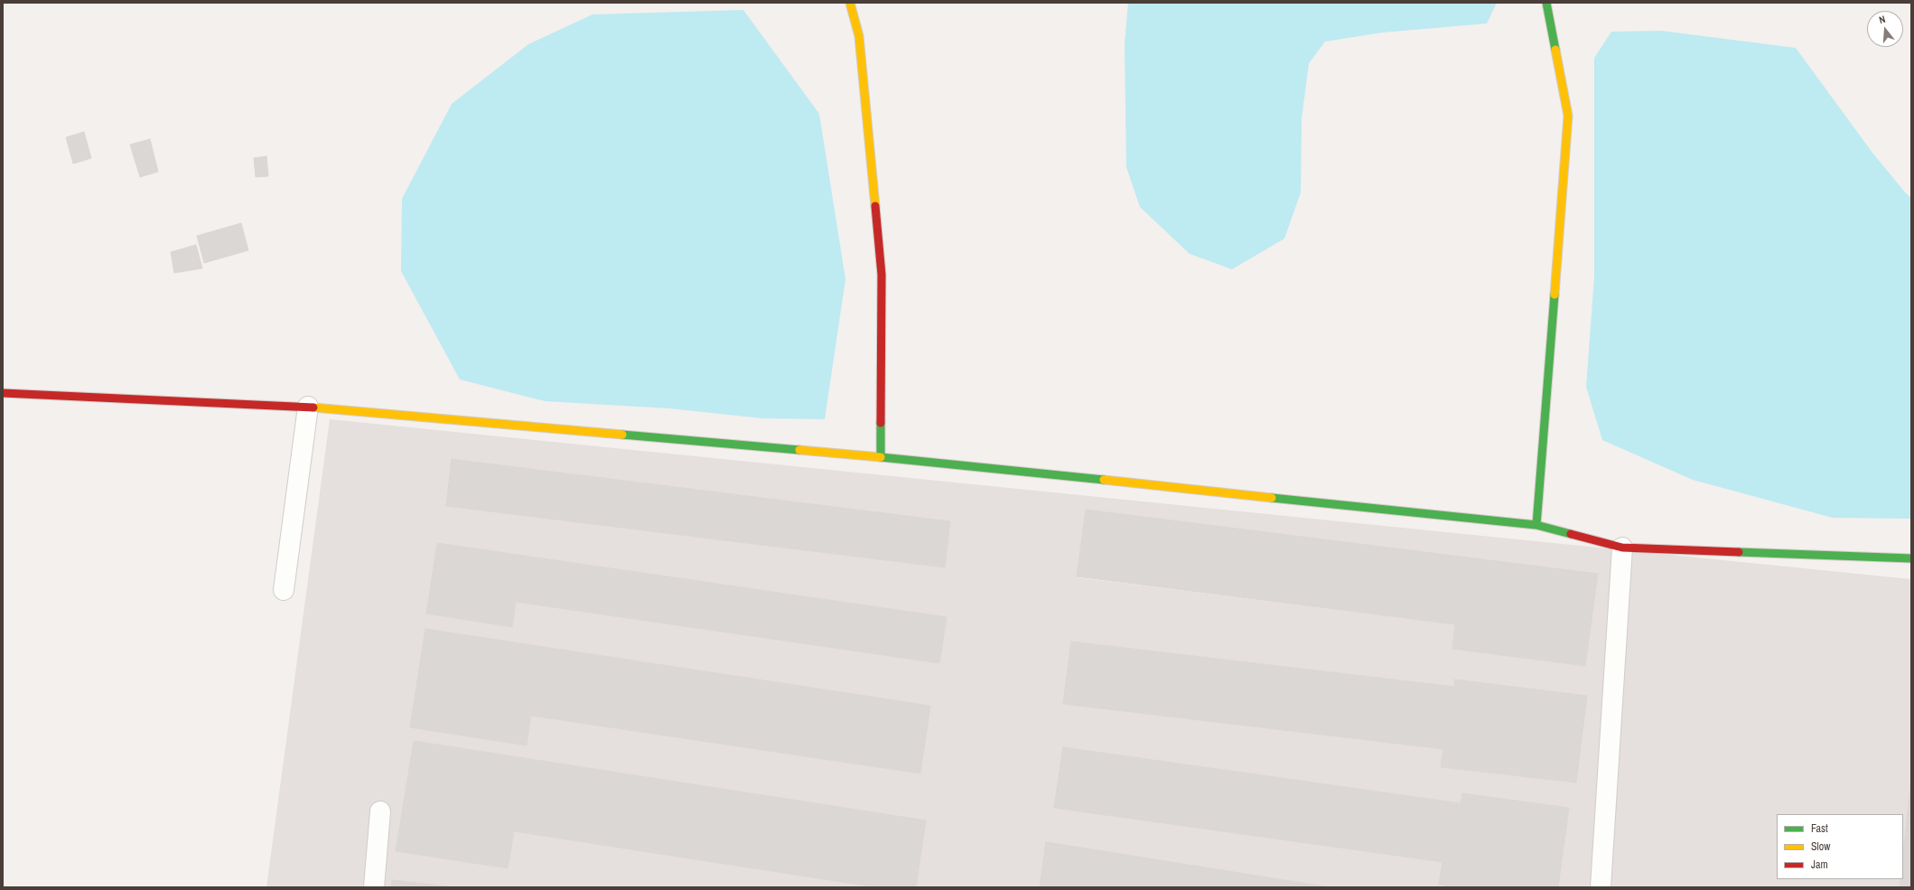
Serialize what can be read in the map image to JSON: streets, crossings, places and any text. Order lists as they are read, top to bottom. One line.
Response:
{"legend":["Fast","Slow","Jam"],"north":"top"}
